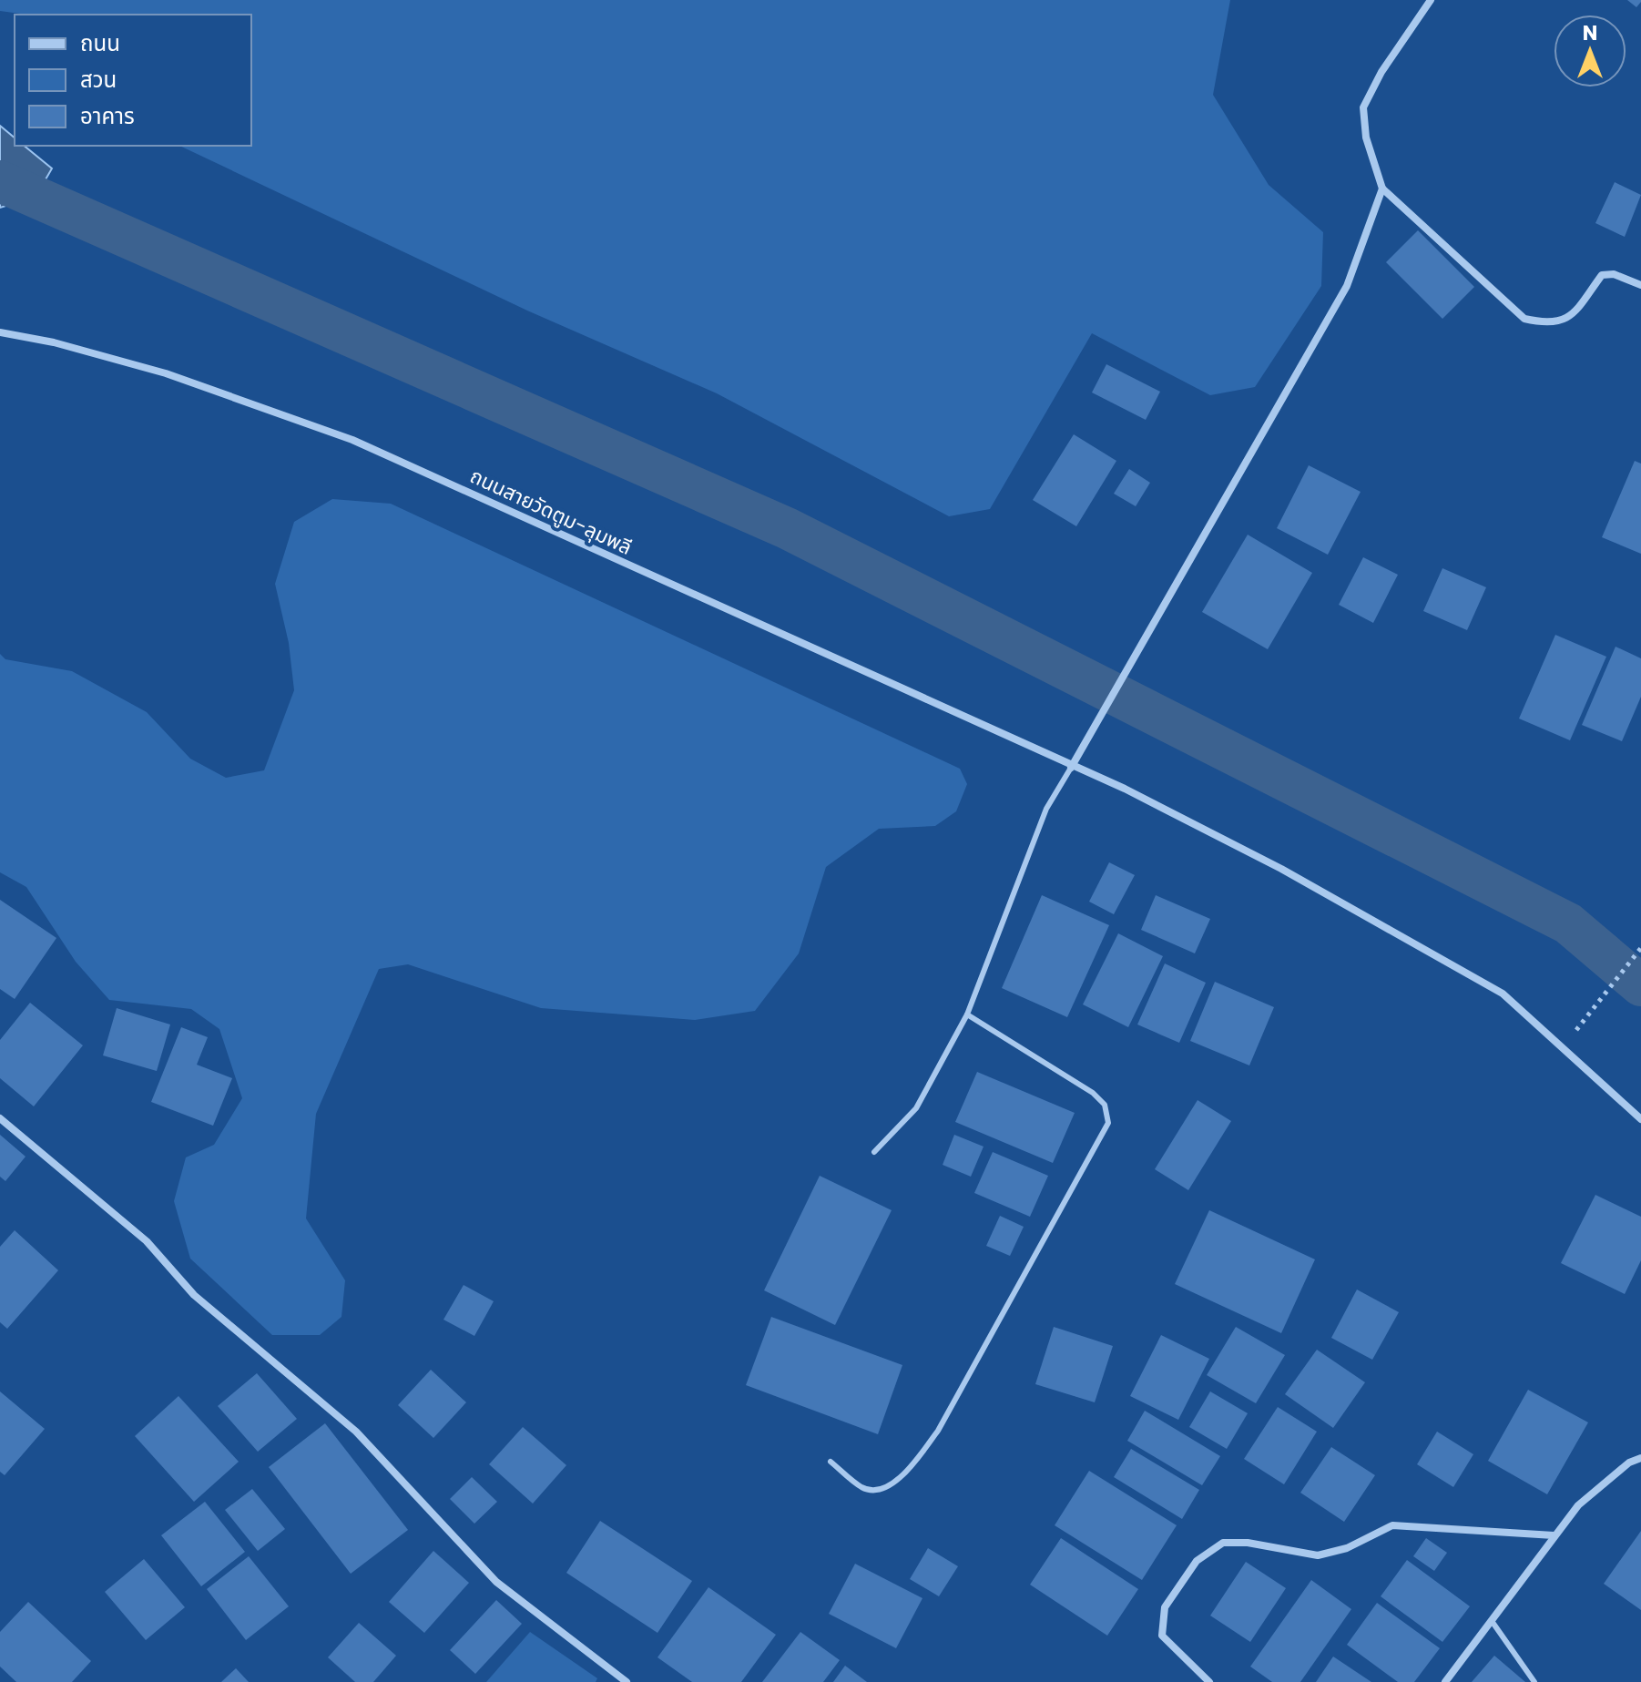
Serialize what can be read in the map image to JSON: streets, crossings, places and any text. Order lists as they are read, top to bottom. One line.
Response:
{"streets":{"street":["ถนนสายวัดตูม-ลุมพลี"]},"legend":["ถนน","สวน","อาคาร"],"north":"top"}
